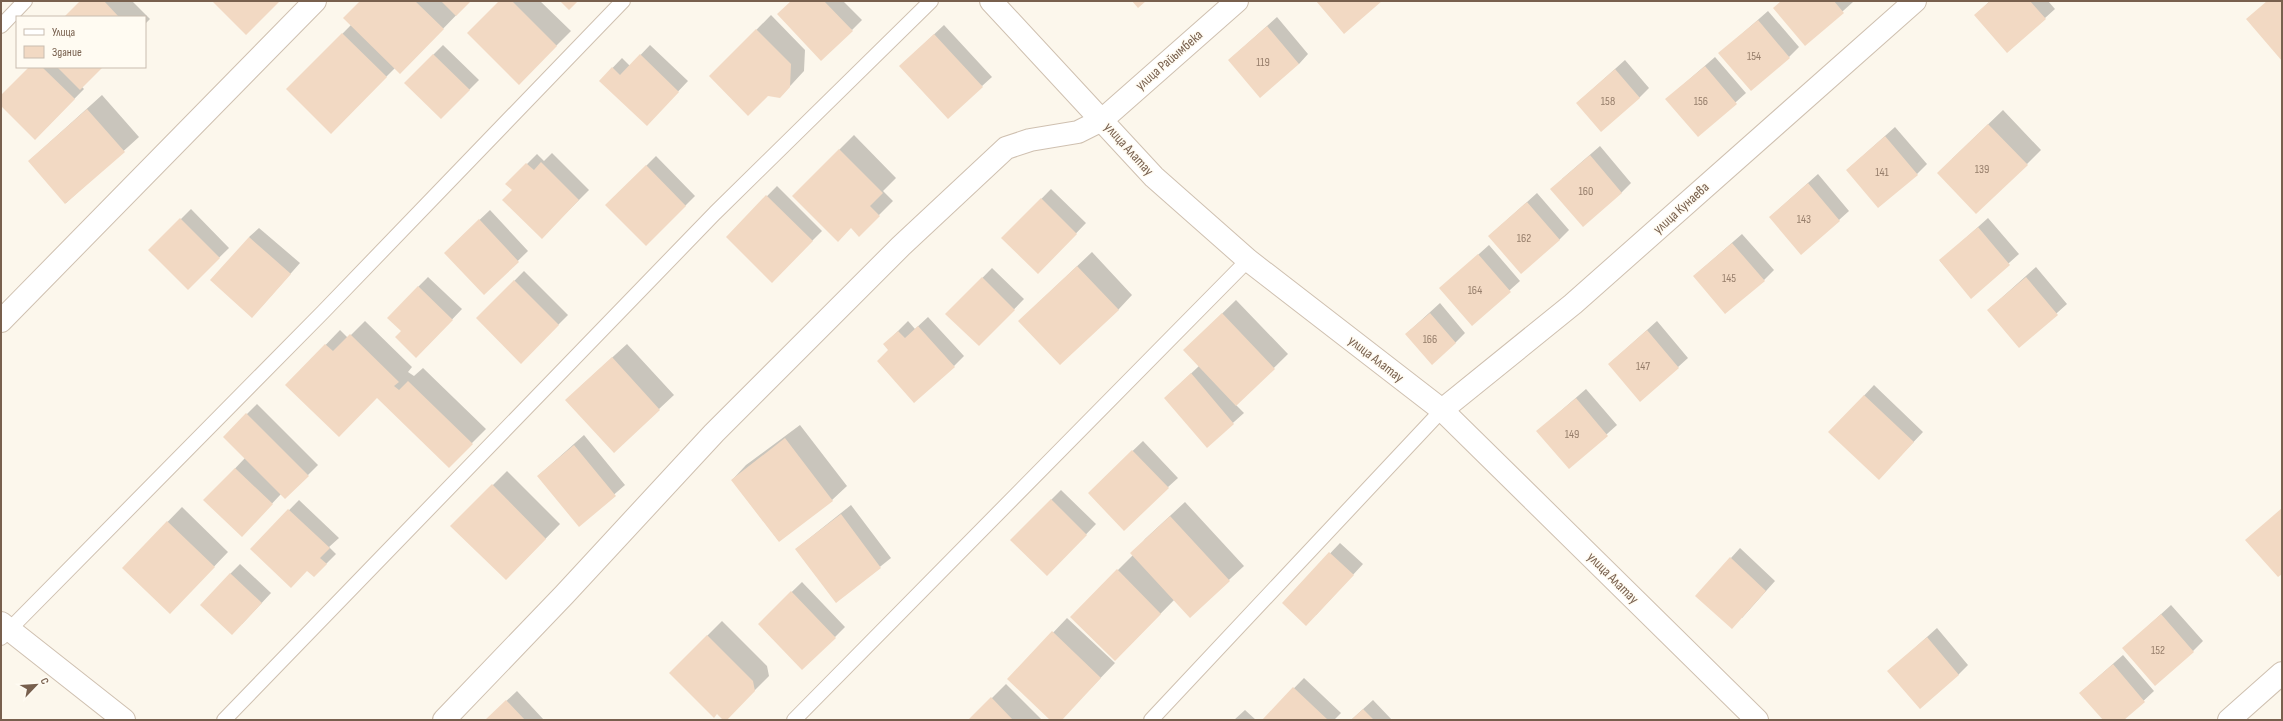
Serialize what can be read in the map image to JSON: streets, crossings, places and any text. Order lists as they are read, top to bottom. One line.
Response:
{"streets":{"street":["улица Райымбека","улица Алатау","улица Кунаева"]},"crossings":[["улица Райымбека","улица Алатау"],["улица Алатау","улица Кунаева"]],"house_numbers":["154","119","158","156","139","141","160","143","162","145","164","166","147","149","152"],"legend":["Улица","Здание"],"north":"top right"}
